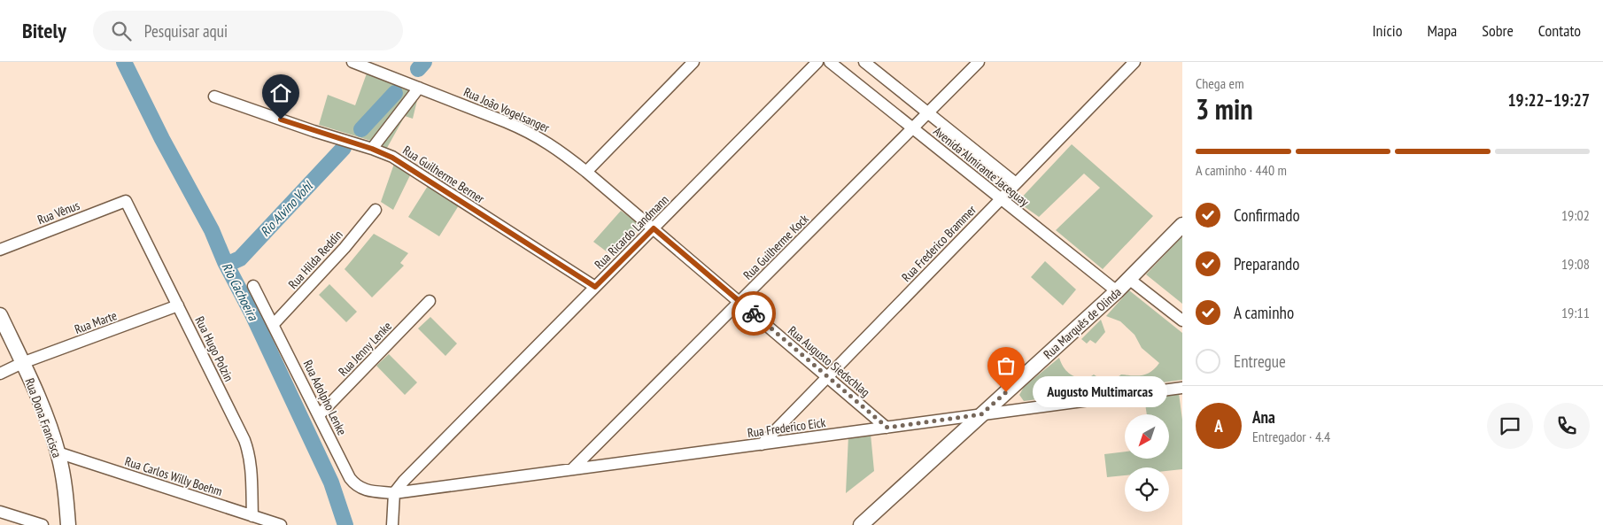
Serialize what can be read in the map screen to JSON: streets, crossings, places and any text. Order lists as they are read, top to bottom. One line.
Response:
{"streets":{"main road":["Rua Marquês de Olinda","Rua Dona Francisca"],"street":["Rua João Vogelsanger","Avenida Almirante Jaceguay","Rua Guilherme Berner","Rua Vênus","Rua Ricardo Landmann","Rua Frederico Brammer","Rua Guilherme Kock","Rua Hilda Reddin","Rua Marte","Rua Hugo Polzin","Rua Jenny Lenke","Rua Augusto Siedschlag","Rua Adolpho Lenke","Rua Frederico Eick","Rua Carlos Willy Boehm"]},"crossings":[["Rua João Vogelsanger","Rua Ricardo Landmann"],["Rua João Vogelsanger","Rua Augusto Siedschlag"],["Avenida Almirante Jaceguay","Rua Frederico Brammer"],["Avenida Almirante Jaceguay","Rua Guilherme Kock"],["Avenida Almirante Jaceguay","Rua Marquês de Olinda"],["Rua Guilherme Berner","Rua Ricardo Landmann"],["Rua Vênus","Rua Hugo Polzin"],["Rua Ricardo Landmann","Rua Augusto Siedschlag"],["Rua Ricardo Landmann","Rua Adolpho Lenke"],["Rua Ricardo Landmann","Rua Frederico Eick"],["Rua Frederico Brammer","Rua Augusto Siedschlag"],["Rua Frederico Brammer","Rua Frederico Eick"],["Rua Guilherme Kock","Rua Augusto Siedschlag"],["Rua Guilherme Kock","Rua Frederico Eick"],["Rua Hilda Reddin","Rua Adolpho Lenke"],["Rua Marte","Rua Hugo Polzin"],["Rua Marte","Rua Dona Francisca"],["Rua Marquês de Olinda","Rua Frederico Eick"],["Rua Hugo Polzin","Rua Carlos Willy Boehm"],["Rua Jenny Lenke","Rua Adolpho Lenke"],["Rua Augusto Siedschlag","Rua Frederico Eick"],["Rua Adolpho Lenke","Rua Frederico Eick"],["Rua Dona Francisca","Rua Carlos Willy Boehm"]],"water":["Rio Alvino Vohl","Rio Cachoeira"],"places":["Augusto Multimarcas"],"north":"bottom left","page":{"header":"Bitely","search":"Pesquisar aqui","nav":["Início","Mapa","Sobre","Contato"],"heading":["3 min","Chega em","19:22–19:27"],"panel":["Ana","Entregador · 4.4"],"bar":"A caminho · 440 m","list":[["Confirmado","19:02"],["Preparando","19:08"],["A caminho","19:11"],"Entregue"],"bubble":"Augusto Multimarcas","round":"A"}}
